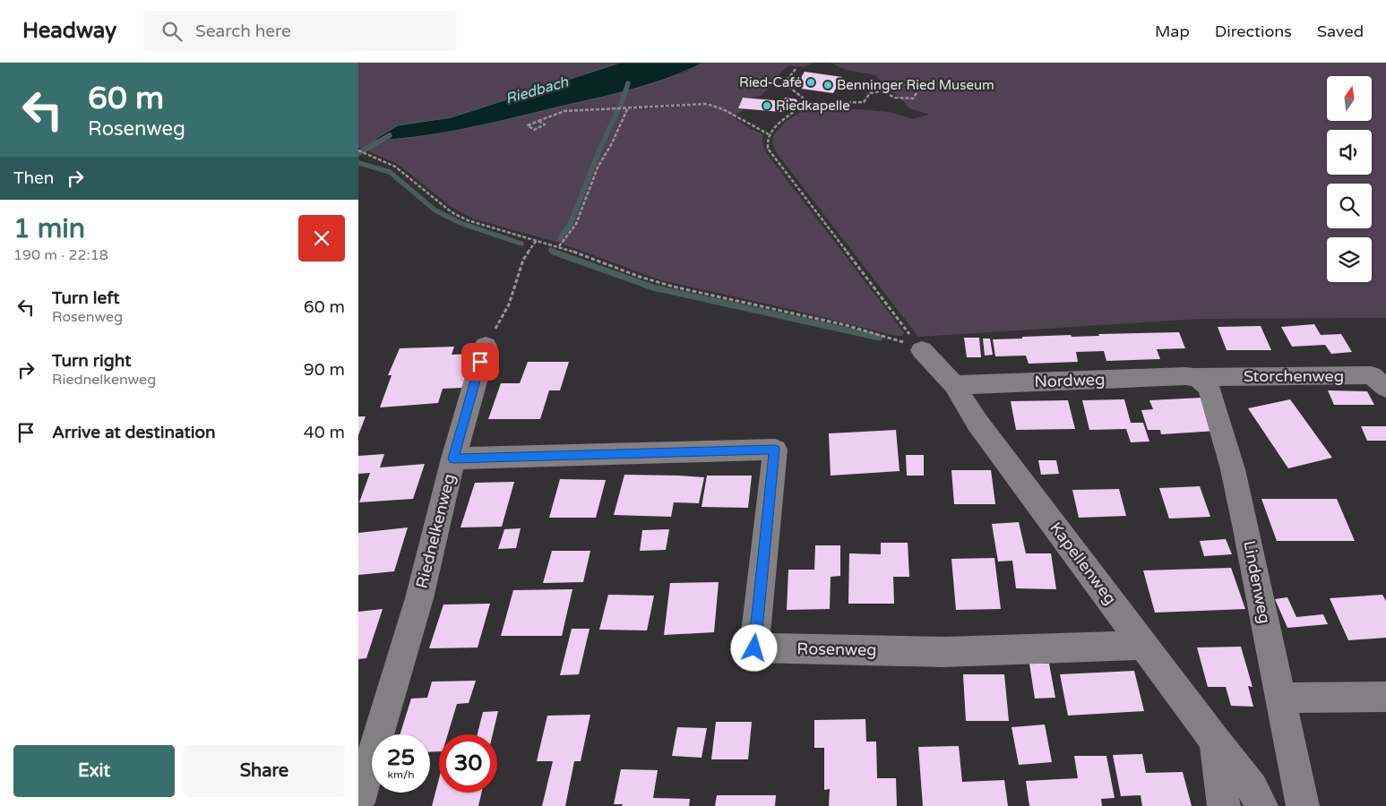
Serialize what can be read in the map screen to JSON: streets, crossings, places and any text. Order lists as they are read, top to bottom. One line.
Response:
{"streets":{"street":["Storchenweg","Nordweg","Riednelkenweg","Kapellenweg","Lindenweg","Rosenweg"]},"crossings":[["Storchenweg","Nordweg"],["Storchenweg","Lindenweg"],["Nordweg","Kapellenweg"],["Nordweg","Lindenweg"],["Riednelkenweg","Rosenweg"],["Kapellenweg","Rosenweg"]],"water":["Riedbach"],"places":["Ried-Café","Benninger Ried Museum","Riedkapelle"],"north":"top","page":{"header":"Headway","search":"Search here","nav":["Map","Directions","Saved"],"turn":["60 m","Rosenweg"],"then":"Then","heading":["1 min","190 m · 22:18"],"list":[{"name":"Turn left","note":"Rosenweg","value":"60 m"},{"name":"Turn right","note":"Riednelkenweg","value":"90 m"},{"name":"Arrive at destination","value":"40 m"}],"speed":"25 km/h","limit":"30","buttons":["Exit","Share"]}}
